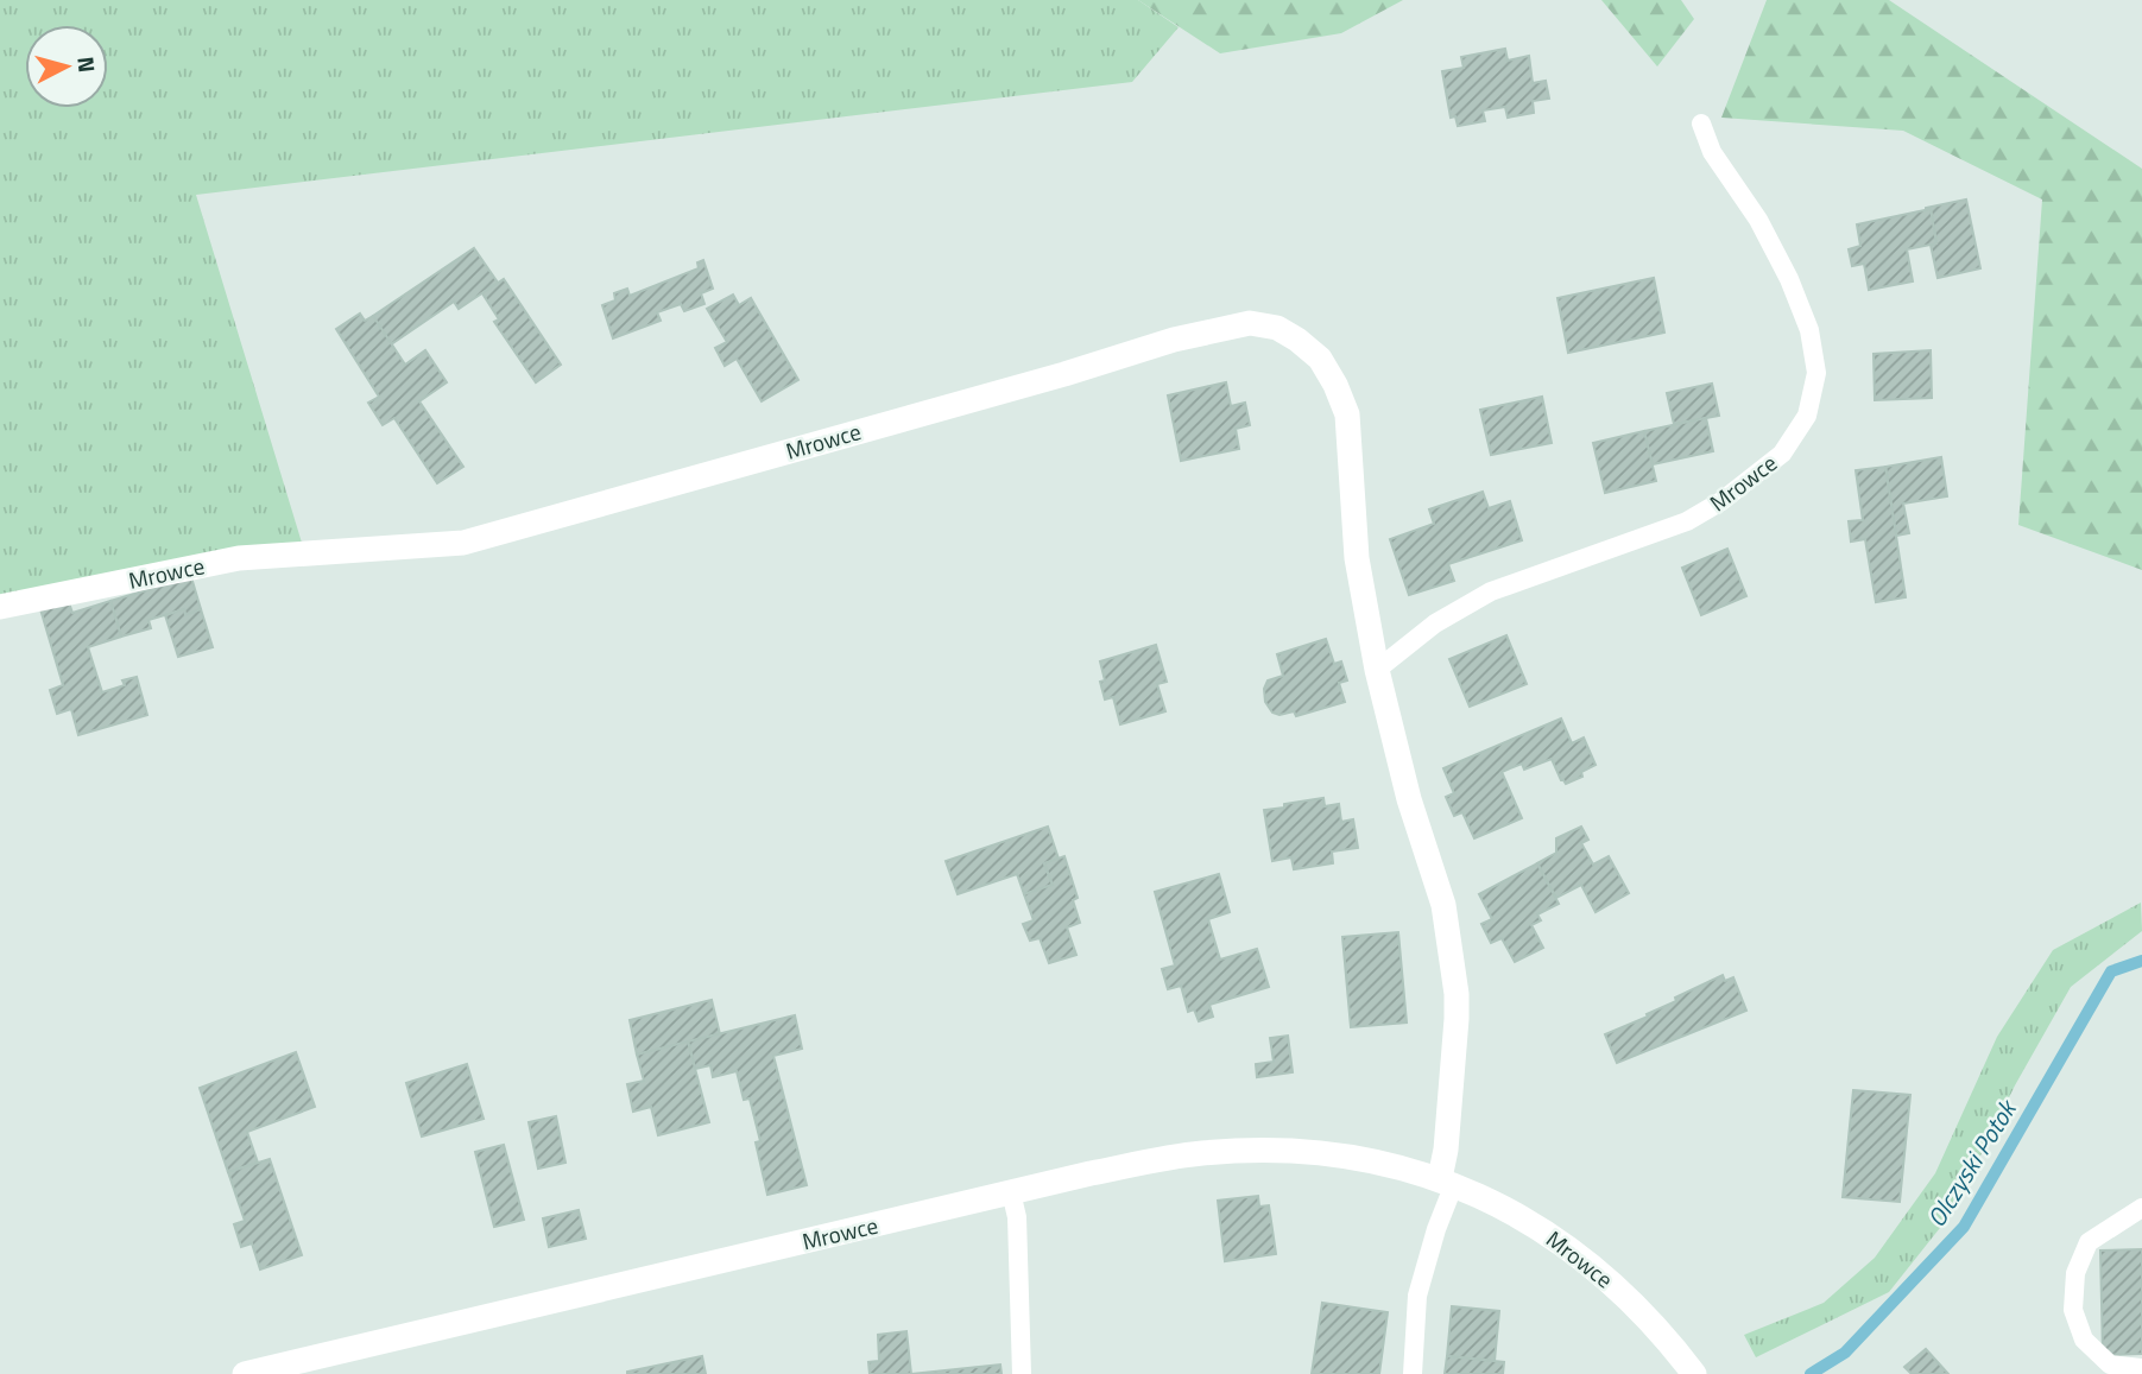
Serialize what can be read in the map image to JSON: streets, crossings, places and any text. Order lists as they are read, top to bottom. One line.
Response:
{"streets":{"street":["Mrowce"]},"water":["Olczyski Potok"],"north":"right"}
